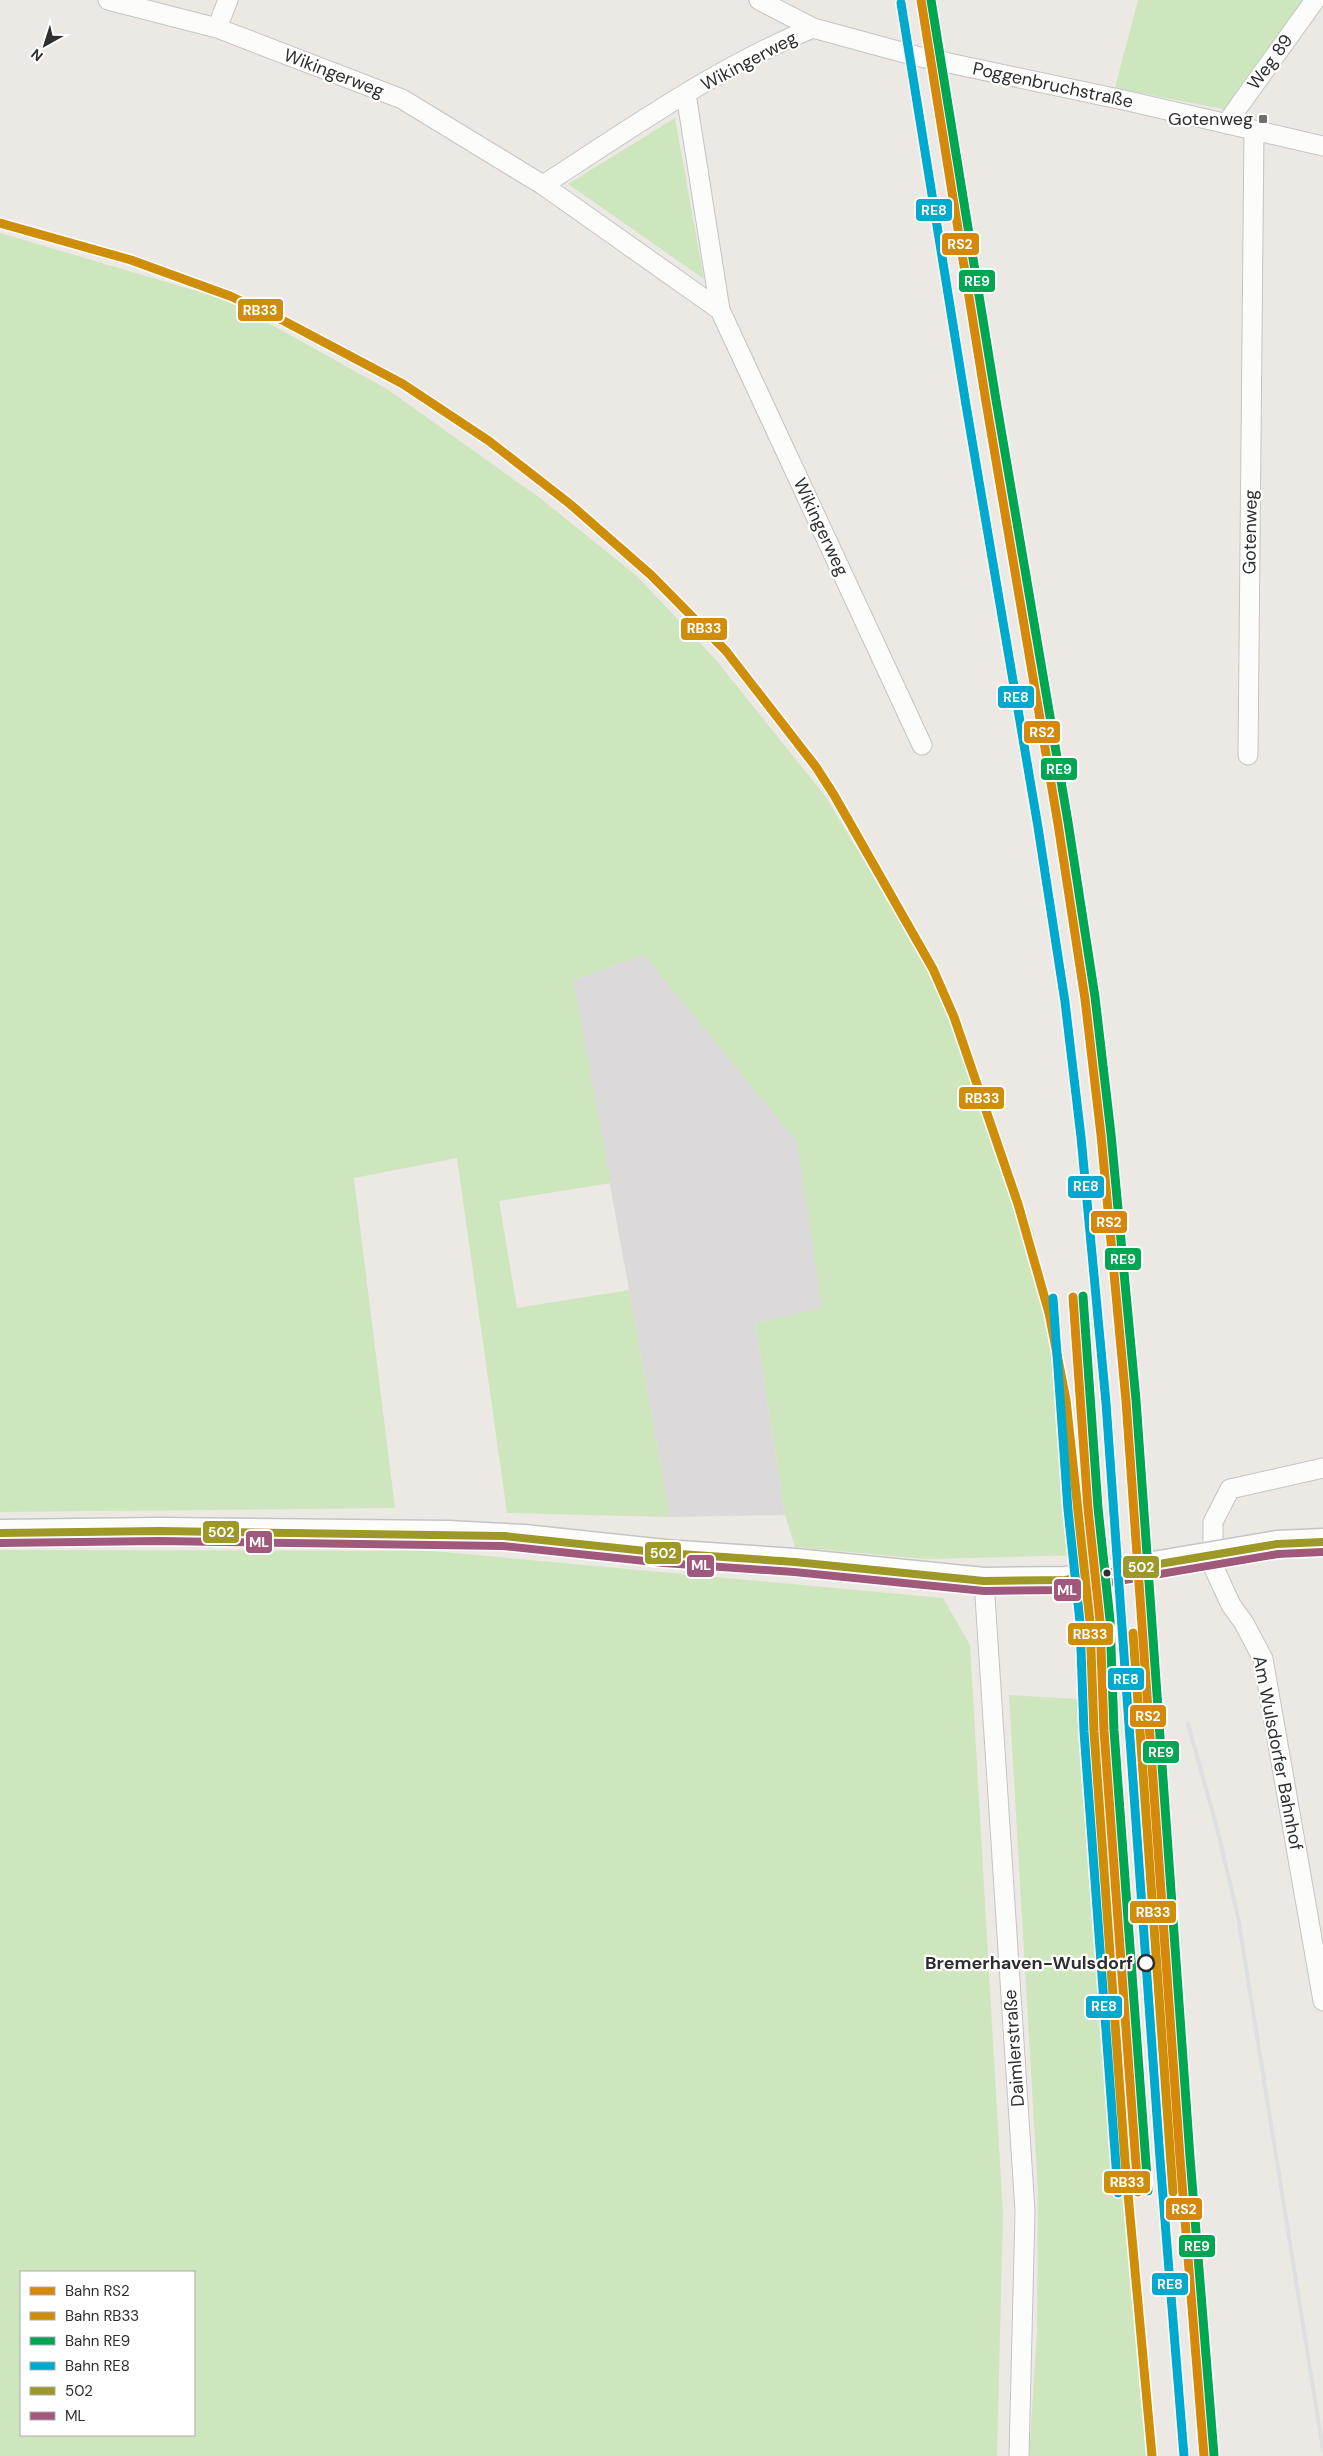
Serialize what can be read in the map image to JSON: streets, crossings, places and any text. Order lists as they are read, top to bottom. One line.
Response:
{"streets":{"street":["Wikingerweg","Weg 89","Poggenbruchstraße","Gotenweg","Am Wulsdorfer Bahnhof","Daimlerstraße"]},"crossings":[["Wikingerweg","Poggenbruchstraße"],["Weg 89","Poggenbruchstraße"],["Poggenbruchstraße","Gotenweg"]],"places":{"transit":["Gotenweg"],"other":["Bremerhaven-Wulsdorf"]},"lines":["rail line RS2","rail line RE9","rail line RE8","rail line RB33","transit line 502","transit line ML"],"legend":["Bahn RS2","Bahn RB33","Bahn RE9","Bahn RE8","502","ML"],"north":"bottom left"}
